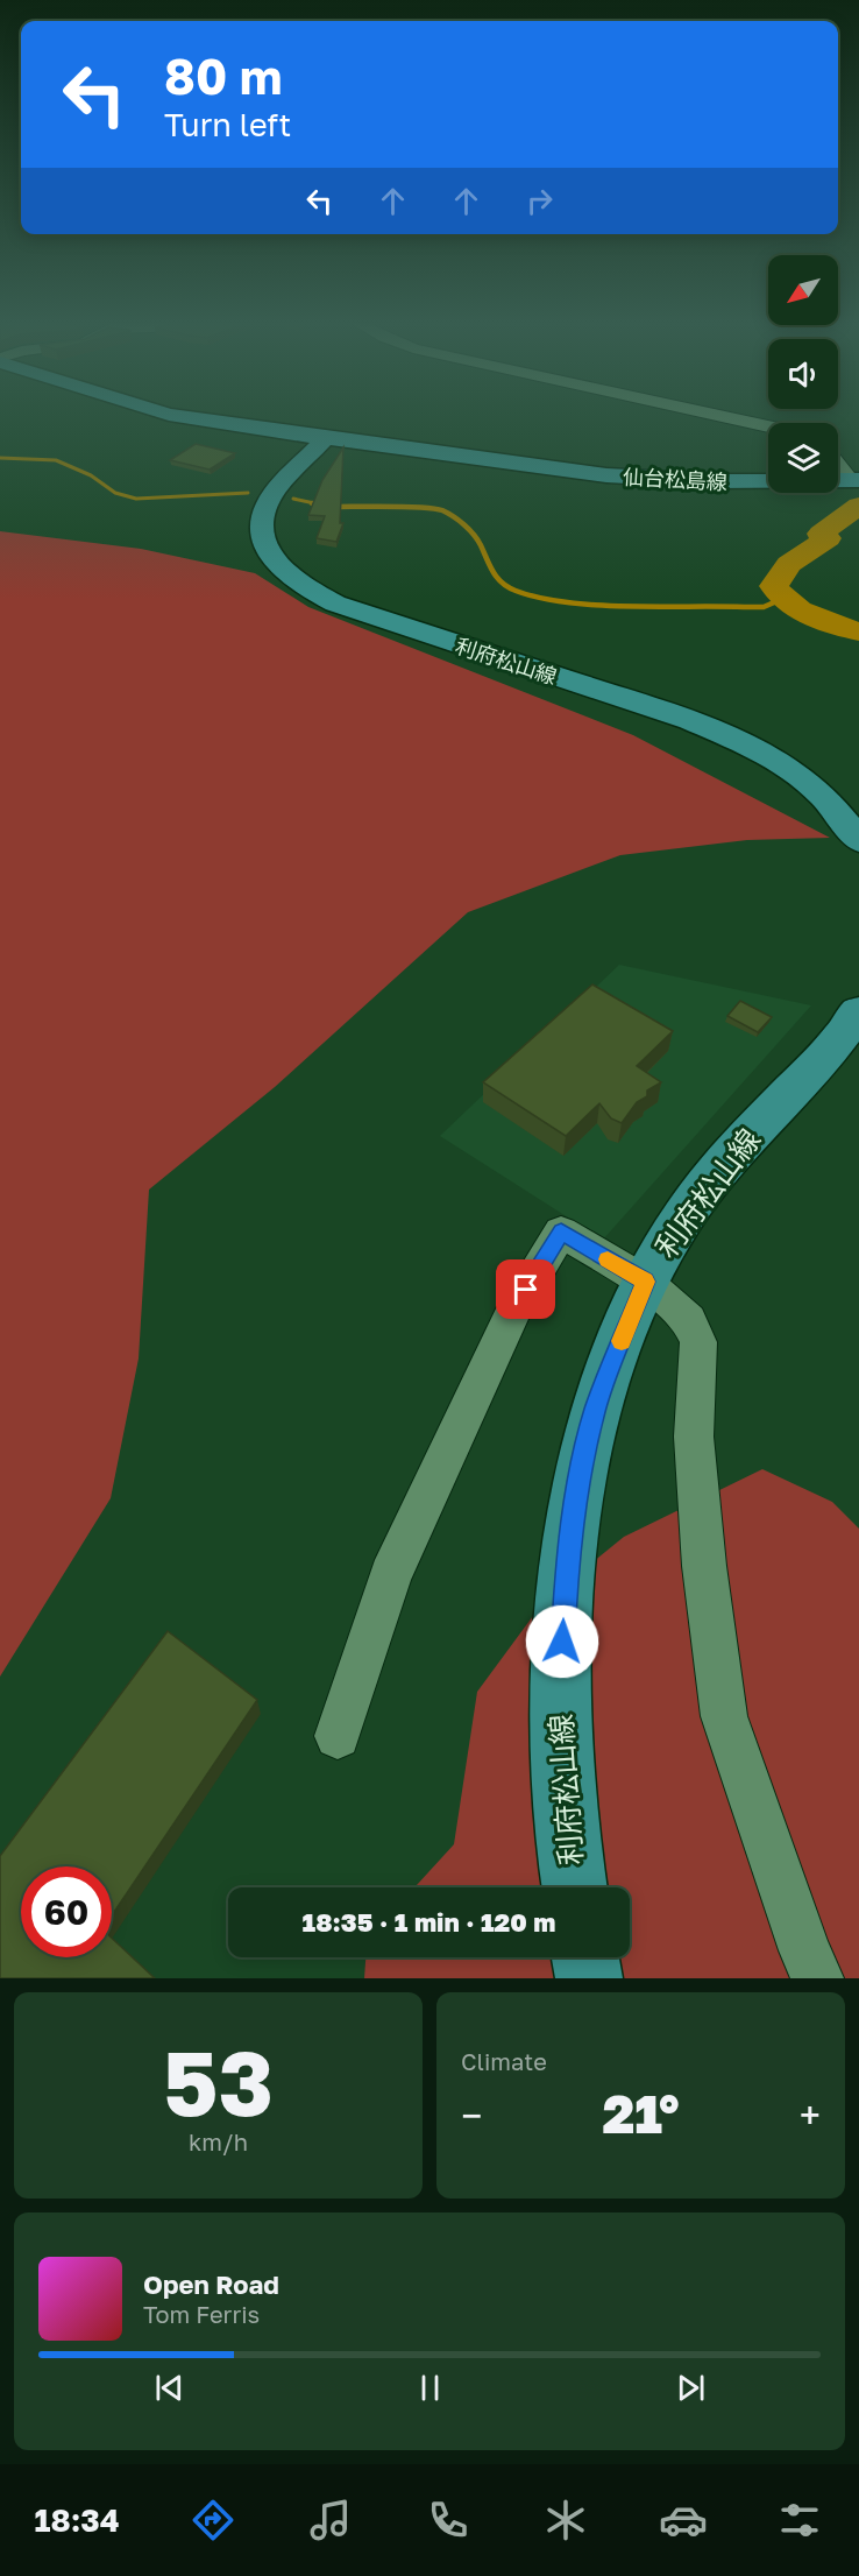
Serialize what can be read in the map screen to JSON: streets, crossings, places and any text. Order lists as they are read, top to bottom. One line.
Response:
{"streets":{"main road":["仙台松島線","利府松山線"]},"crossings":[["仙台松島線","利府松山線"]],"north":"bottom left","page":{"turn":["80 m","Turn left"],"limit":"60","trip":"18:35 · 1 min · 120 m","tile":[["53","km/h"],"Climate"],"heat":["−","21°","+"],"song":["Open Road","Tom Ferris"],"tabs":"18:34"}}
